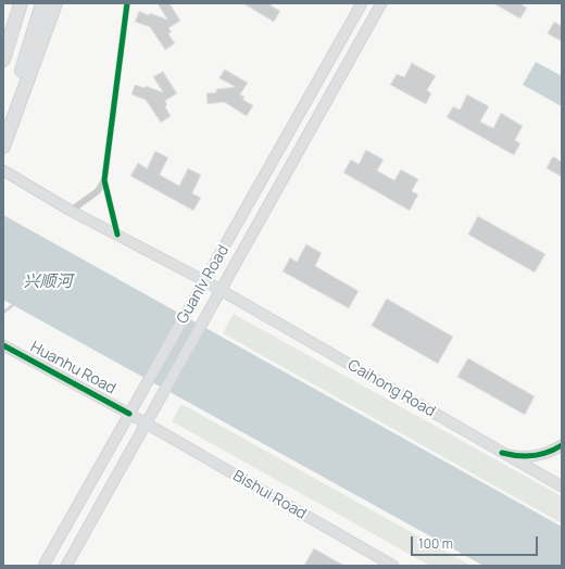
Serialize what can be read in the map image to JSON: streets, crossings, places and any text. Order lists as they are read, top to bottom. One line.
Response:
{"streets":{"main road":["Guanlv Road","Huanhu Road","Caihong Road","Bishui Road"]},"crossings":[["Guanlv Road","Huanhu Road"],["Guanlv Road","Caihong Road"],["Guanlv Road","Bishui Road"],["Huanhu Road","Bishui Road"]],"water":["兴顺河"],"scale_bar":"100 m"}
